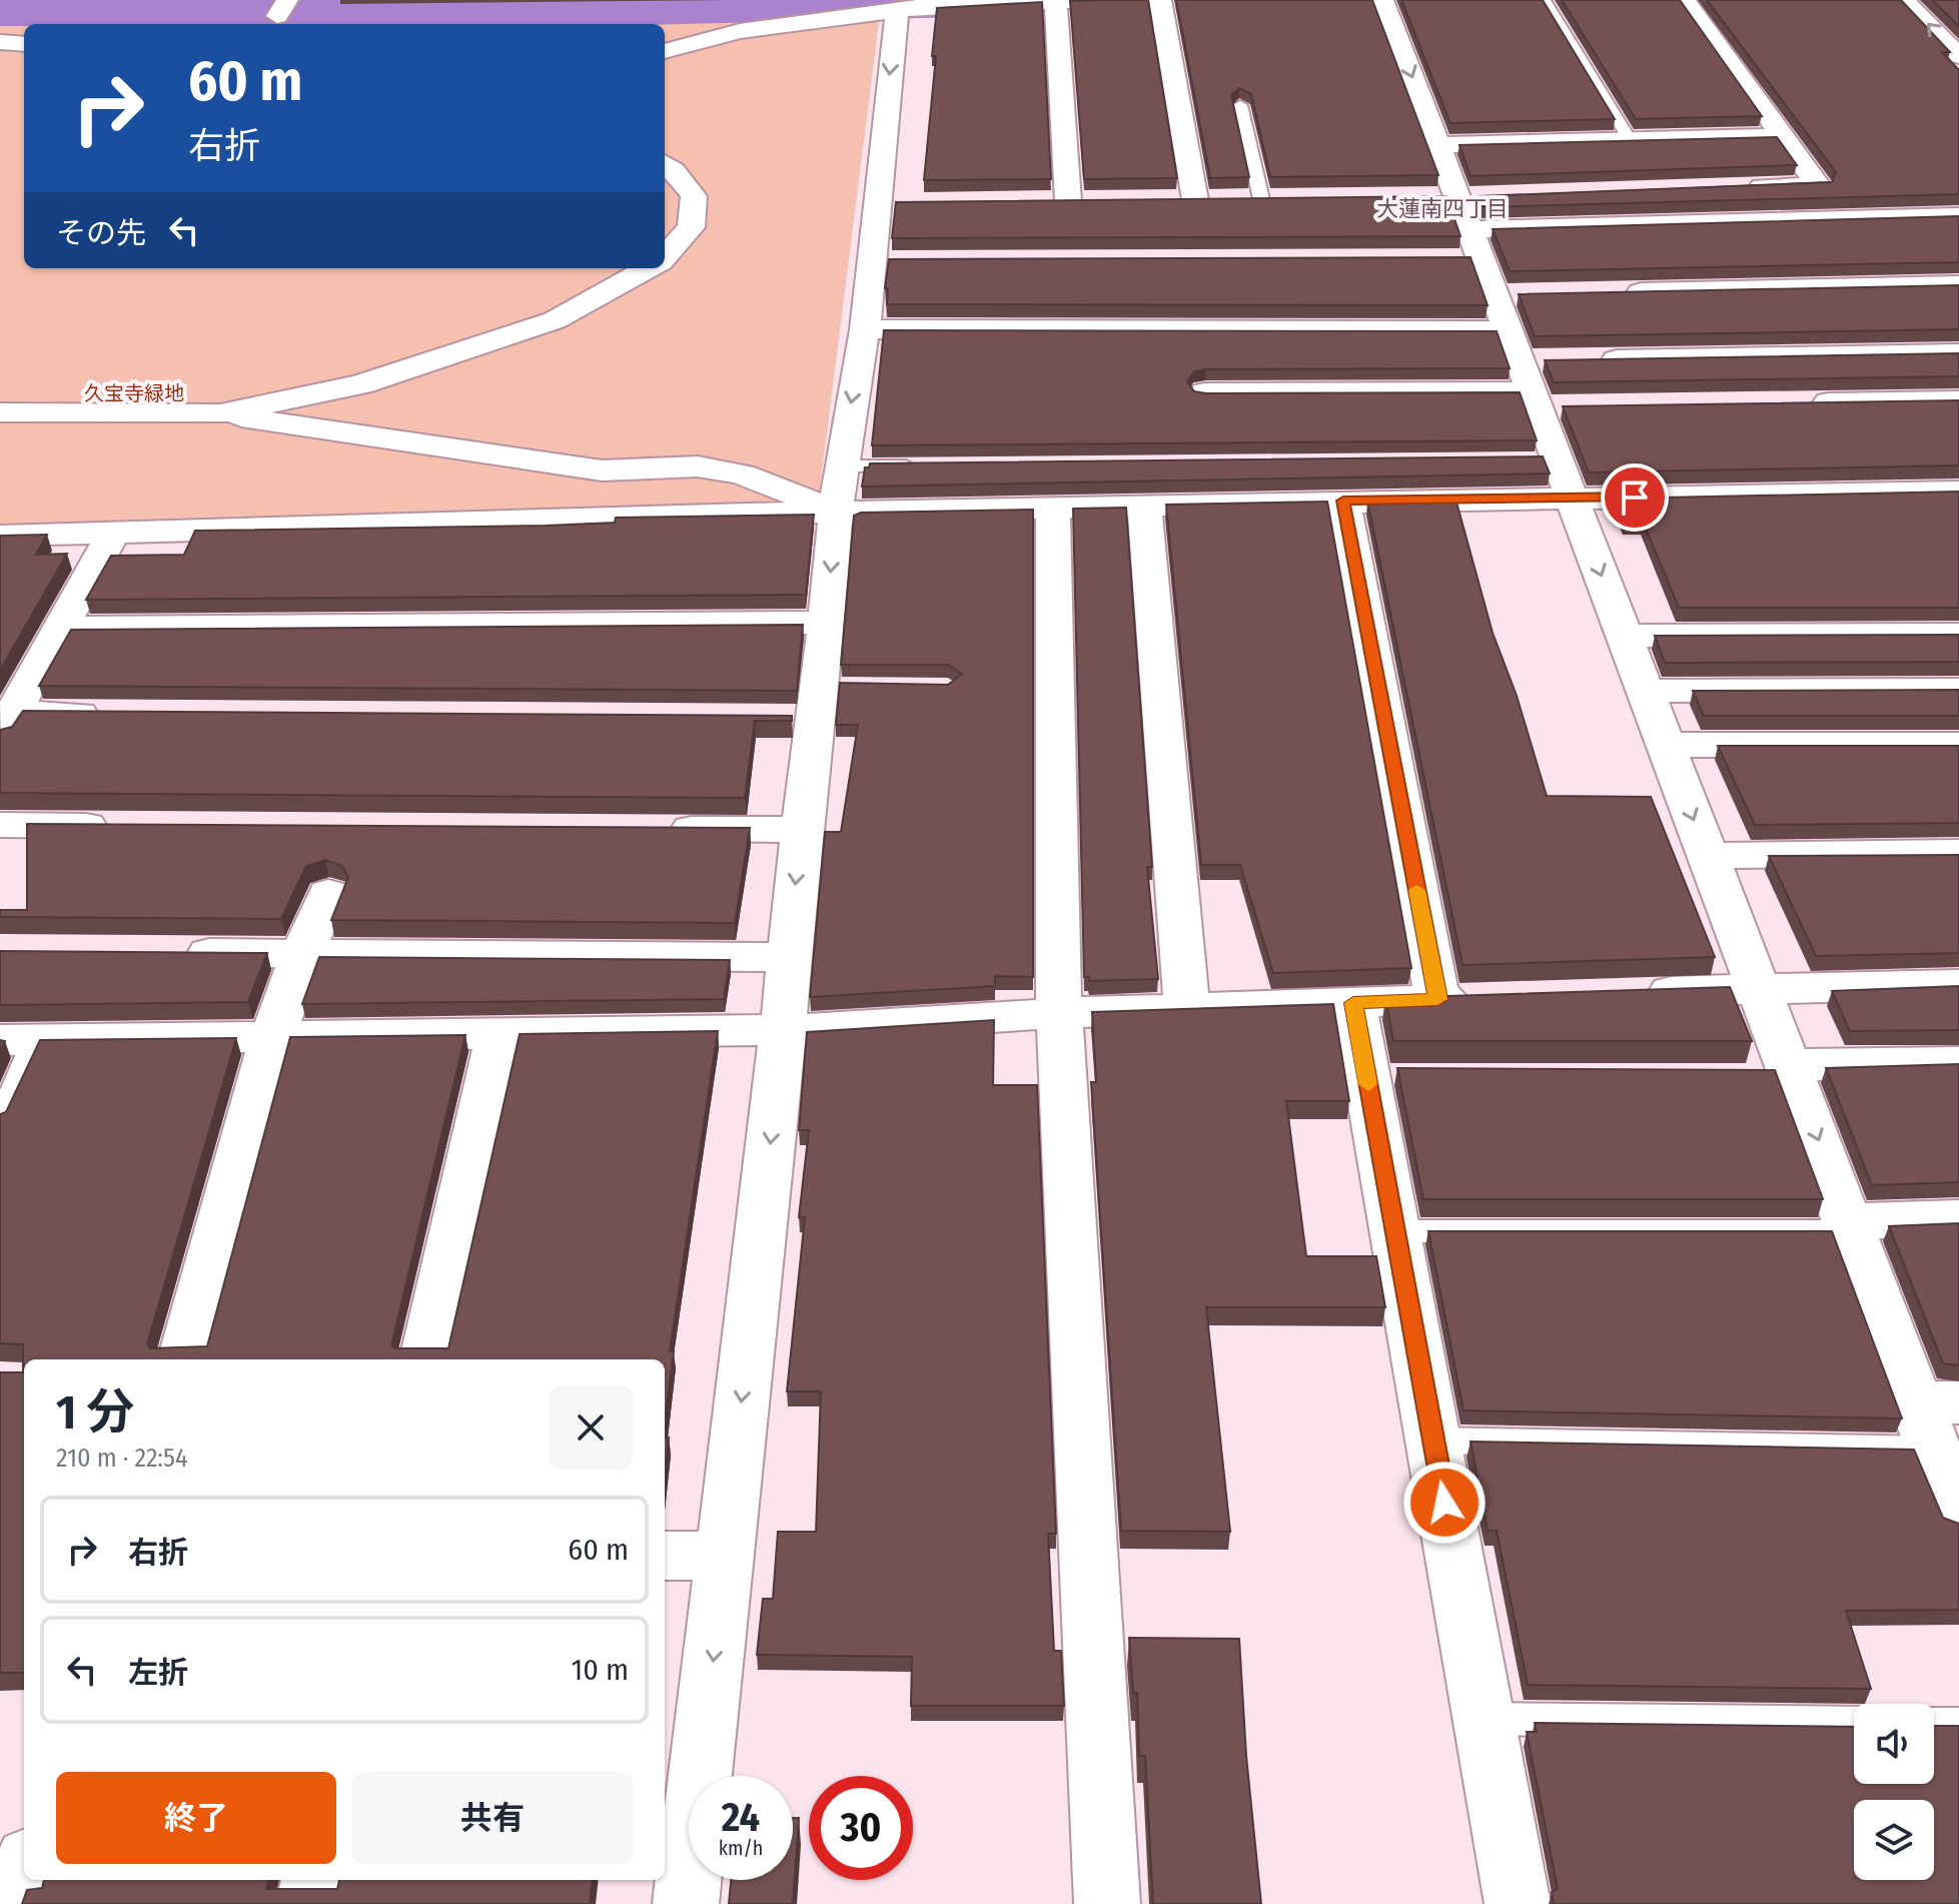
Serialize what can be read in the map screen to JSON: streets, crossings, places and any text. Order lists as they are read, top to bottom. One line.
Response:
{"districts":["大蓮南四丁目"],"parks":["久宝寺緑地"],"page":{"turn":["60 m","右折"],"then":"その先","heading":["1 分","210 m · 22:54"],"list":[{"name":"右折","value":"60 m"},{"name":"左折","value":"10 m"}],"buttons":["終了","共有"],"speed":"24 km/h","limit":"30"}}
